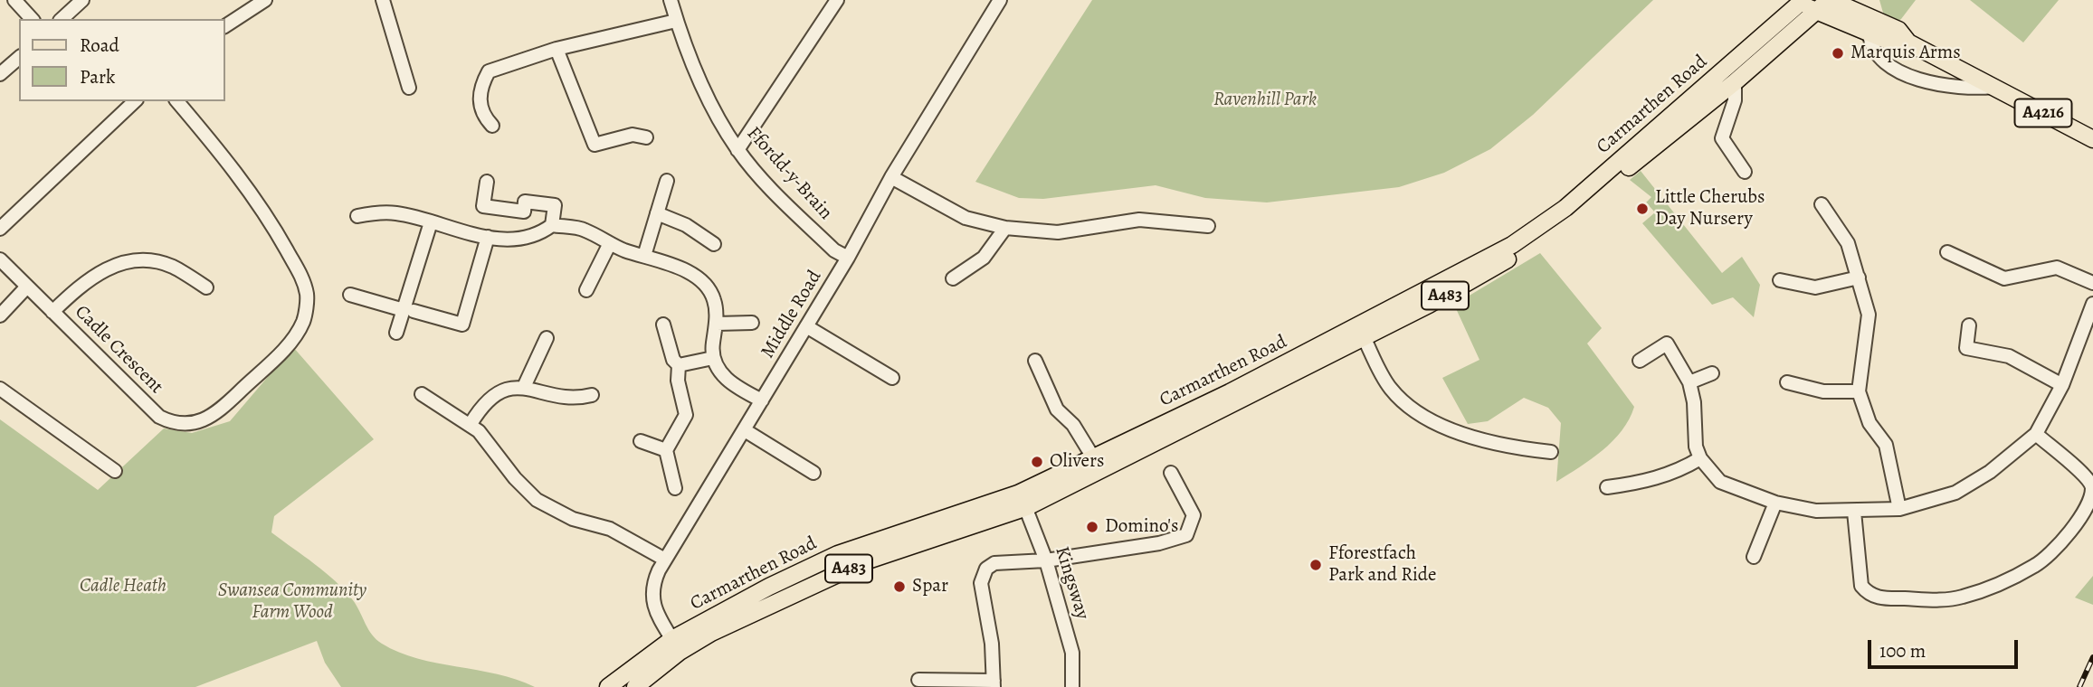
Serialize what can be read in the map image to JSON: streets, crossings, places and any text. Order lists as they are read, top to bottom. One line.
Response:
{"streets":{"main road":["Carmarthen Road","A4216","A483"],"street":["Ffordd-y-Brain","Middle Road","Cadle Crescent","Kingsway"]},"crossings":[["Carmarthen Road","A4216"],["Carmarthen Road","Middle Road"],["Carmarthen Road","Kingsway"],["Ffordd-y-Brain","Middle Road"]],"parks":["Ravenhill Park","Cadle Heath","Swansea Community Farm Wood"],"places":["Marquis Arms","Little Cherubs Day Nursery","Olivers","Domino's","Fforestfach Park and Ride","Spar"],"legend":["Road","Park"],"scale_bar":"100 m"}
